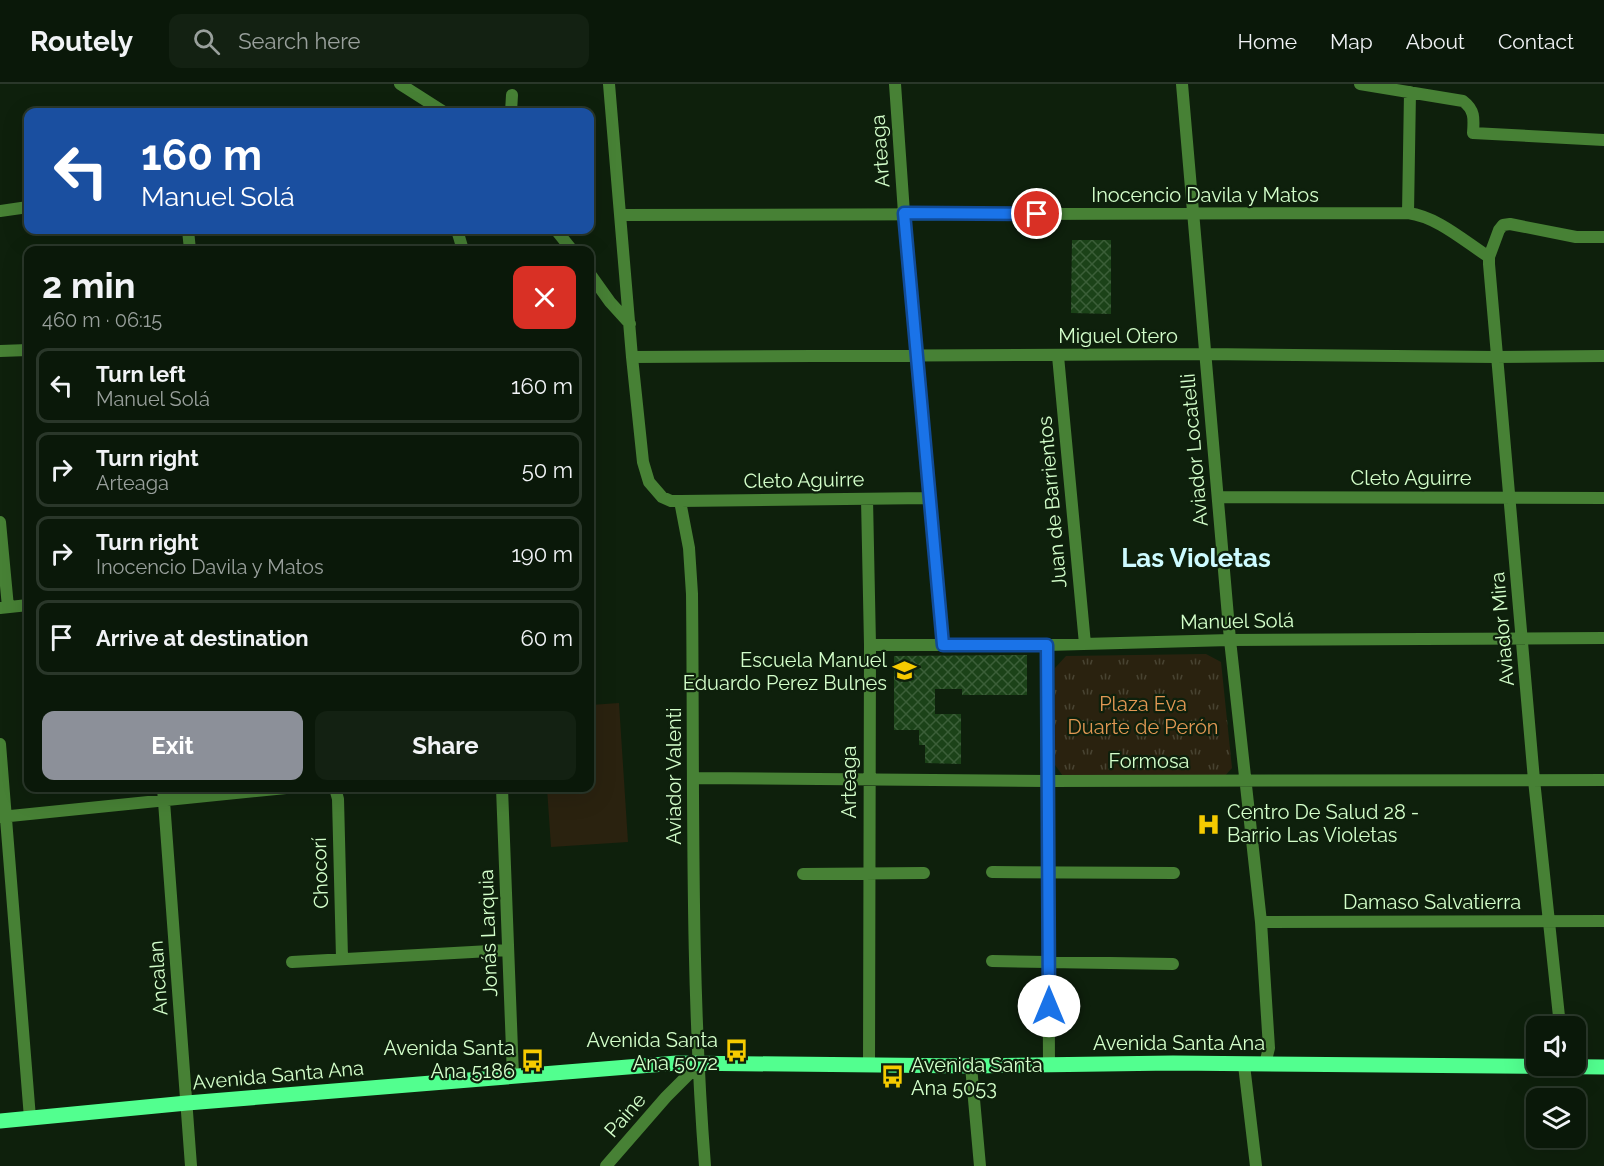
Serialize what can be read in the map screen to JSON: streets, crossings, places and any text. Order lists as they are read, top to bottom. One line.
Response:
{"streets":{"main road":["Avenida Santa Ana"],"street":["Arteaga","Inocencio Davila y Matos","Miguel Otero","Aviador Locatelli","Cleto Aguirre","Juan de Barrientos","Manuel Solá","Aviador Mira","Formosa","Aviador Valenti","Chocorí","Damaso Salvatierra","Jonás Larquia","Ancalan","Paine"]},"crossings":[["Arteaga","Inocencio Davila y Matos"],["Arteaga","Miguel Otero"],["Arteaga","Cleto Aguirre"],["Arteaga","Manuel Solá"],["Arteaga","Formosa"],["Arteaga","Avenida Santa Ana"],["Inocencio Davila y Matos","Aviador Locatelli"],["Inocencio Davila y Matos","Aviador Mira"],["Miguel Otero","Aviador Locatelli"],["Miguel Otero","Juan de Barrientos"],["Miguel Otero","Aviador Mira"],["Aviador Locatelli","Cleto Aguirre"],["Aviador Locatelli","Manuel Solá"],["Aviador Locatelli","Formosa"],["Aviador Locatelli","Damaso Salvatierra"],["Aviador Locatelli","Avenida Santa Ana"],["Cleto Aguirre","Aviador Mira"],["Cleto Aguirre","Aviador Valenti"],["Juan de Barrientos","Manuel Solá"],["Manuel Solá","Aviador Mira"],["Aviador Mira","Formosa"],["Aviador Mira","Damaso Salvatierra"],["Formosa","Aviador Valenti"],["Aviador Valenti","Avenida Santa Ana"],["Aviador Valenti","Paine"],["Jonás Larquia","Avenida Santa Ana"],["Ancalan","Avenida Santa Ana"],["Avenida Santa Ana","Paine"]],"districts":["Las Violetas"],"parks":["Plaza Eva Duarte de Perón"],"places":{"school or university":["Escuela Manuel Eduardo Perez Bulnes"],"hospital":["Centro De Salud 28 - Barrio Las Violetas"],"bus stop":["Avenida Santa Ana 5072","Avenida Santa Ana 5186","Avenida Santa Ana 5053"]},"page":{"header":"Routely","search":"Search here","nav":["Home","Map","About","Contact"],"turn":["160 m","Manuel Solá"],"heading":["2 min","460 m · 06:15"],"list":[{"name":"Turn left","note":"Manuel Solá","value":"160 m"},{"name":"Turn right","note":"Arteaga","value":"50 m"},{"name":"Turn right","note":"Inocencio Davila y Matos","value":"190 m"},{"name":"Arrive at destination","value":"60 m"}],"buttons":["Exit","Share"]}}
